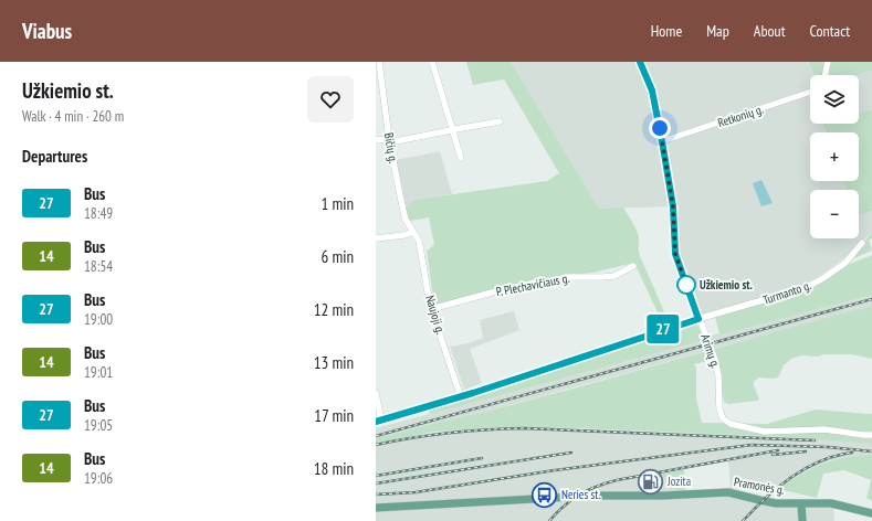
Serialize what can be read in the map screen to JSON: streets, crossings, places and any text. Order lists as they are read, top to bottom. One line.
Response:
{"streets":{"main road":["Pramonės g."],"street":["Retkonių g.","Bičių g.","P. Plechavičiaus g.","Turmanto g.","Naujoji g.","Arimų g."]},"crossings":[["Retkonių g.","Arimų g."],["Bičių g.","Naujoji g."],["P. Plechavičiaus g.","Naujoji g."],["Turmanto g.","Naujoji g."],["Turmanto g.","Arimų g."]],"places":{"other":["Užkiemio st."],"fuel station":["Jozita"],"bus stop":["Neries st."]},"lines":["bus line 27"],"page":{"header":"Viabus","nav":["Home","Map","About","Contact"],"heading":[["Užkiemio st.","Walk · 4 min · 260 m"],"Departures"],"on_map":"27","map_buttons":["+","−"],"list":[{"mark":"27","name":"Bus","note":"18:49","value":"1 min"},{"mark":"14","name":"Bus","note":"18:54","value":"6 min"},{"mark":"27","name":"Bus","note":"19:00","value":"12 min"},{"mark":"14","name":"Bus","note":"19:01","value":"13 min"},{"mark":"27","name":"Bus","note":"19:05","value":"17 min"},{"mark":"14","name":"Bus","note":"19:06","value":"18 min"}]}}
